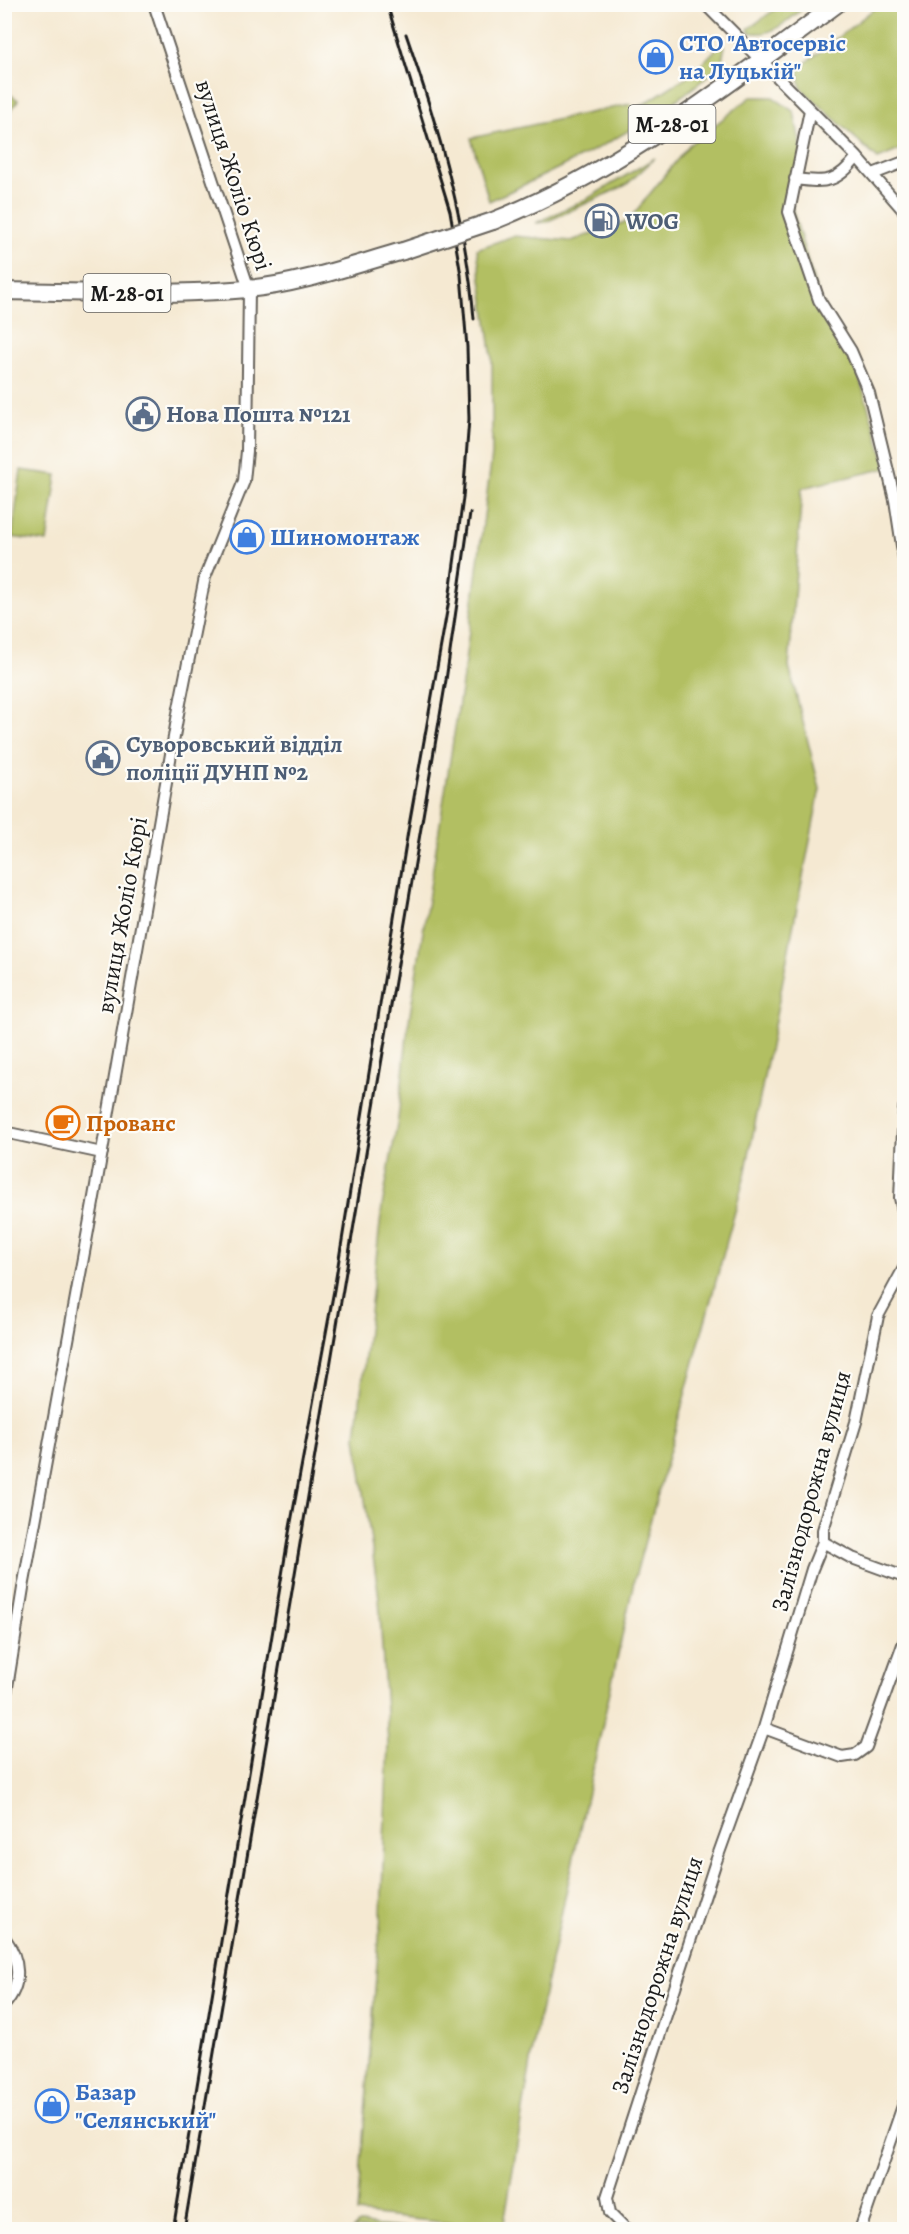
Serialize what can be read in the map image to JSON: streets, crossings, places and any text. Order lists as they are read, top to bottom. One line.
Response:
{"streets":{"highway":["М-28-01"],"street":["вулиця Жоліо Кюрі","Залізнодорожна вулиця"]},"crossings":[["М-28-01","вулиця Жоліо Кюрі"]],"places":{"shop":["СТО \"Автосервіс на Луцькій\"","Шиномонтаж","Базар \"Селянський\""],"fuel station":["WOG"],"public building":["Нова Пошта №121","Суворовський відділ поліції ДУНП №2"],"cafe":["Прованс"]}}
